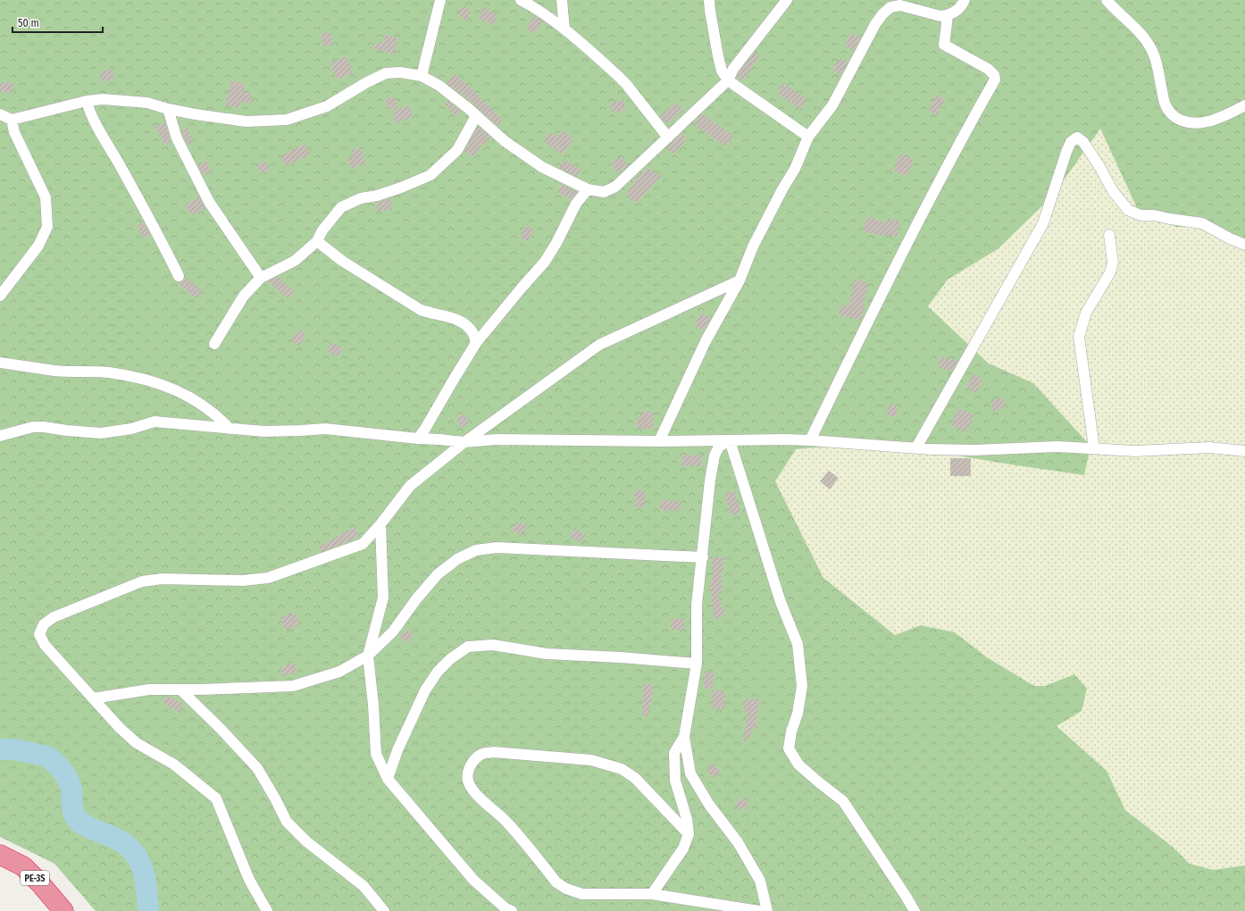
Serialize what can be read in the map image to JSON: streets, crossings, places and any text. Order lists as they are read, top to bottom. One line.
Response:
{"streets":{"highway":["PE-3S"]},"scale_bar":"50 m"}
